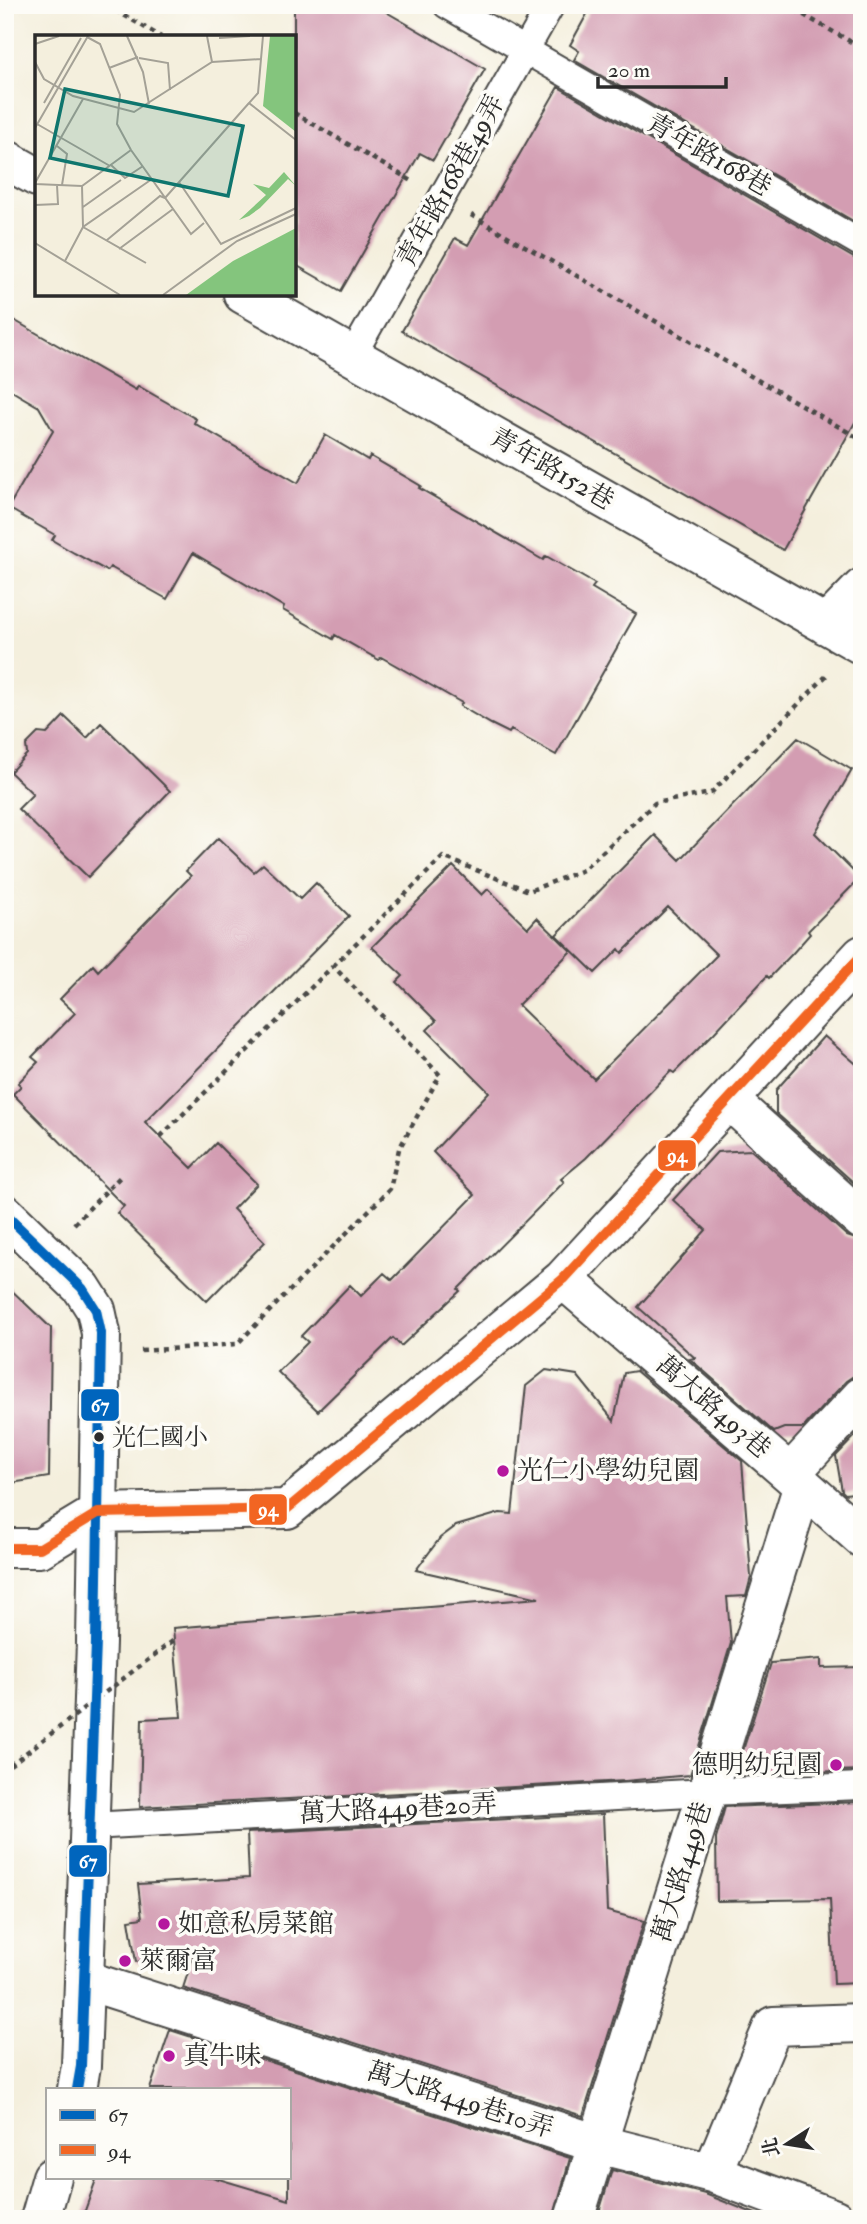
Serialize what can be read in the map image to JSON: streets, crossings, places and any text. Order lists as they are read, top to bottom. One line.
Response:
{"streets":{"street":["青年路152巷","萬大路493巷","萬大路449巷","萬大路449巷10弄"],"lane":["青年路168巷","青年路168巷49弄","萬大路449巷20弄"]},"crossings":[["青年路168巷","青年路168巷49弄"],["青年路168巷49弄","青年路152巷"],["萬大路493巷","萬大路449巷"],["萬大路449巷20弄","萬大路449巷"],["萬大路449巷","萬大路449巷10弄"]],"places":["光仁國小","光仁小學幼兒園","德明幼兒園","如意私房菜館","萊爾富","真牛味"],"lines":["transit line 94","transit line 67"],"legend":["67","94"],"scale_bar":"20 m","north":"left"}
